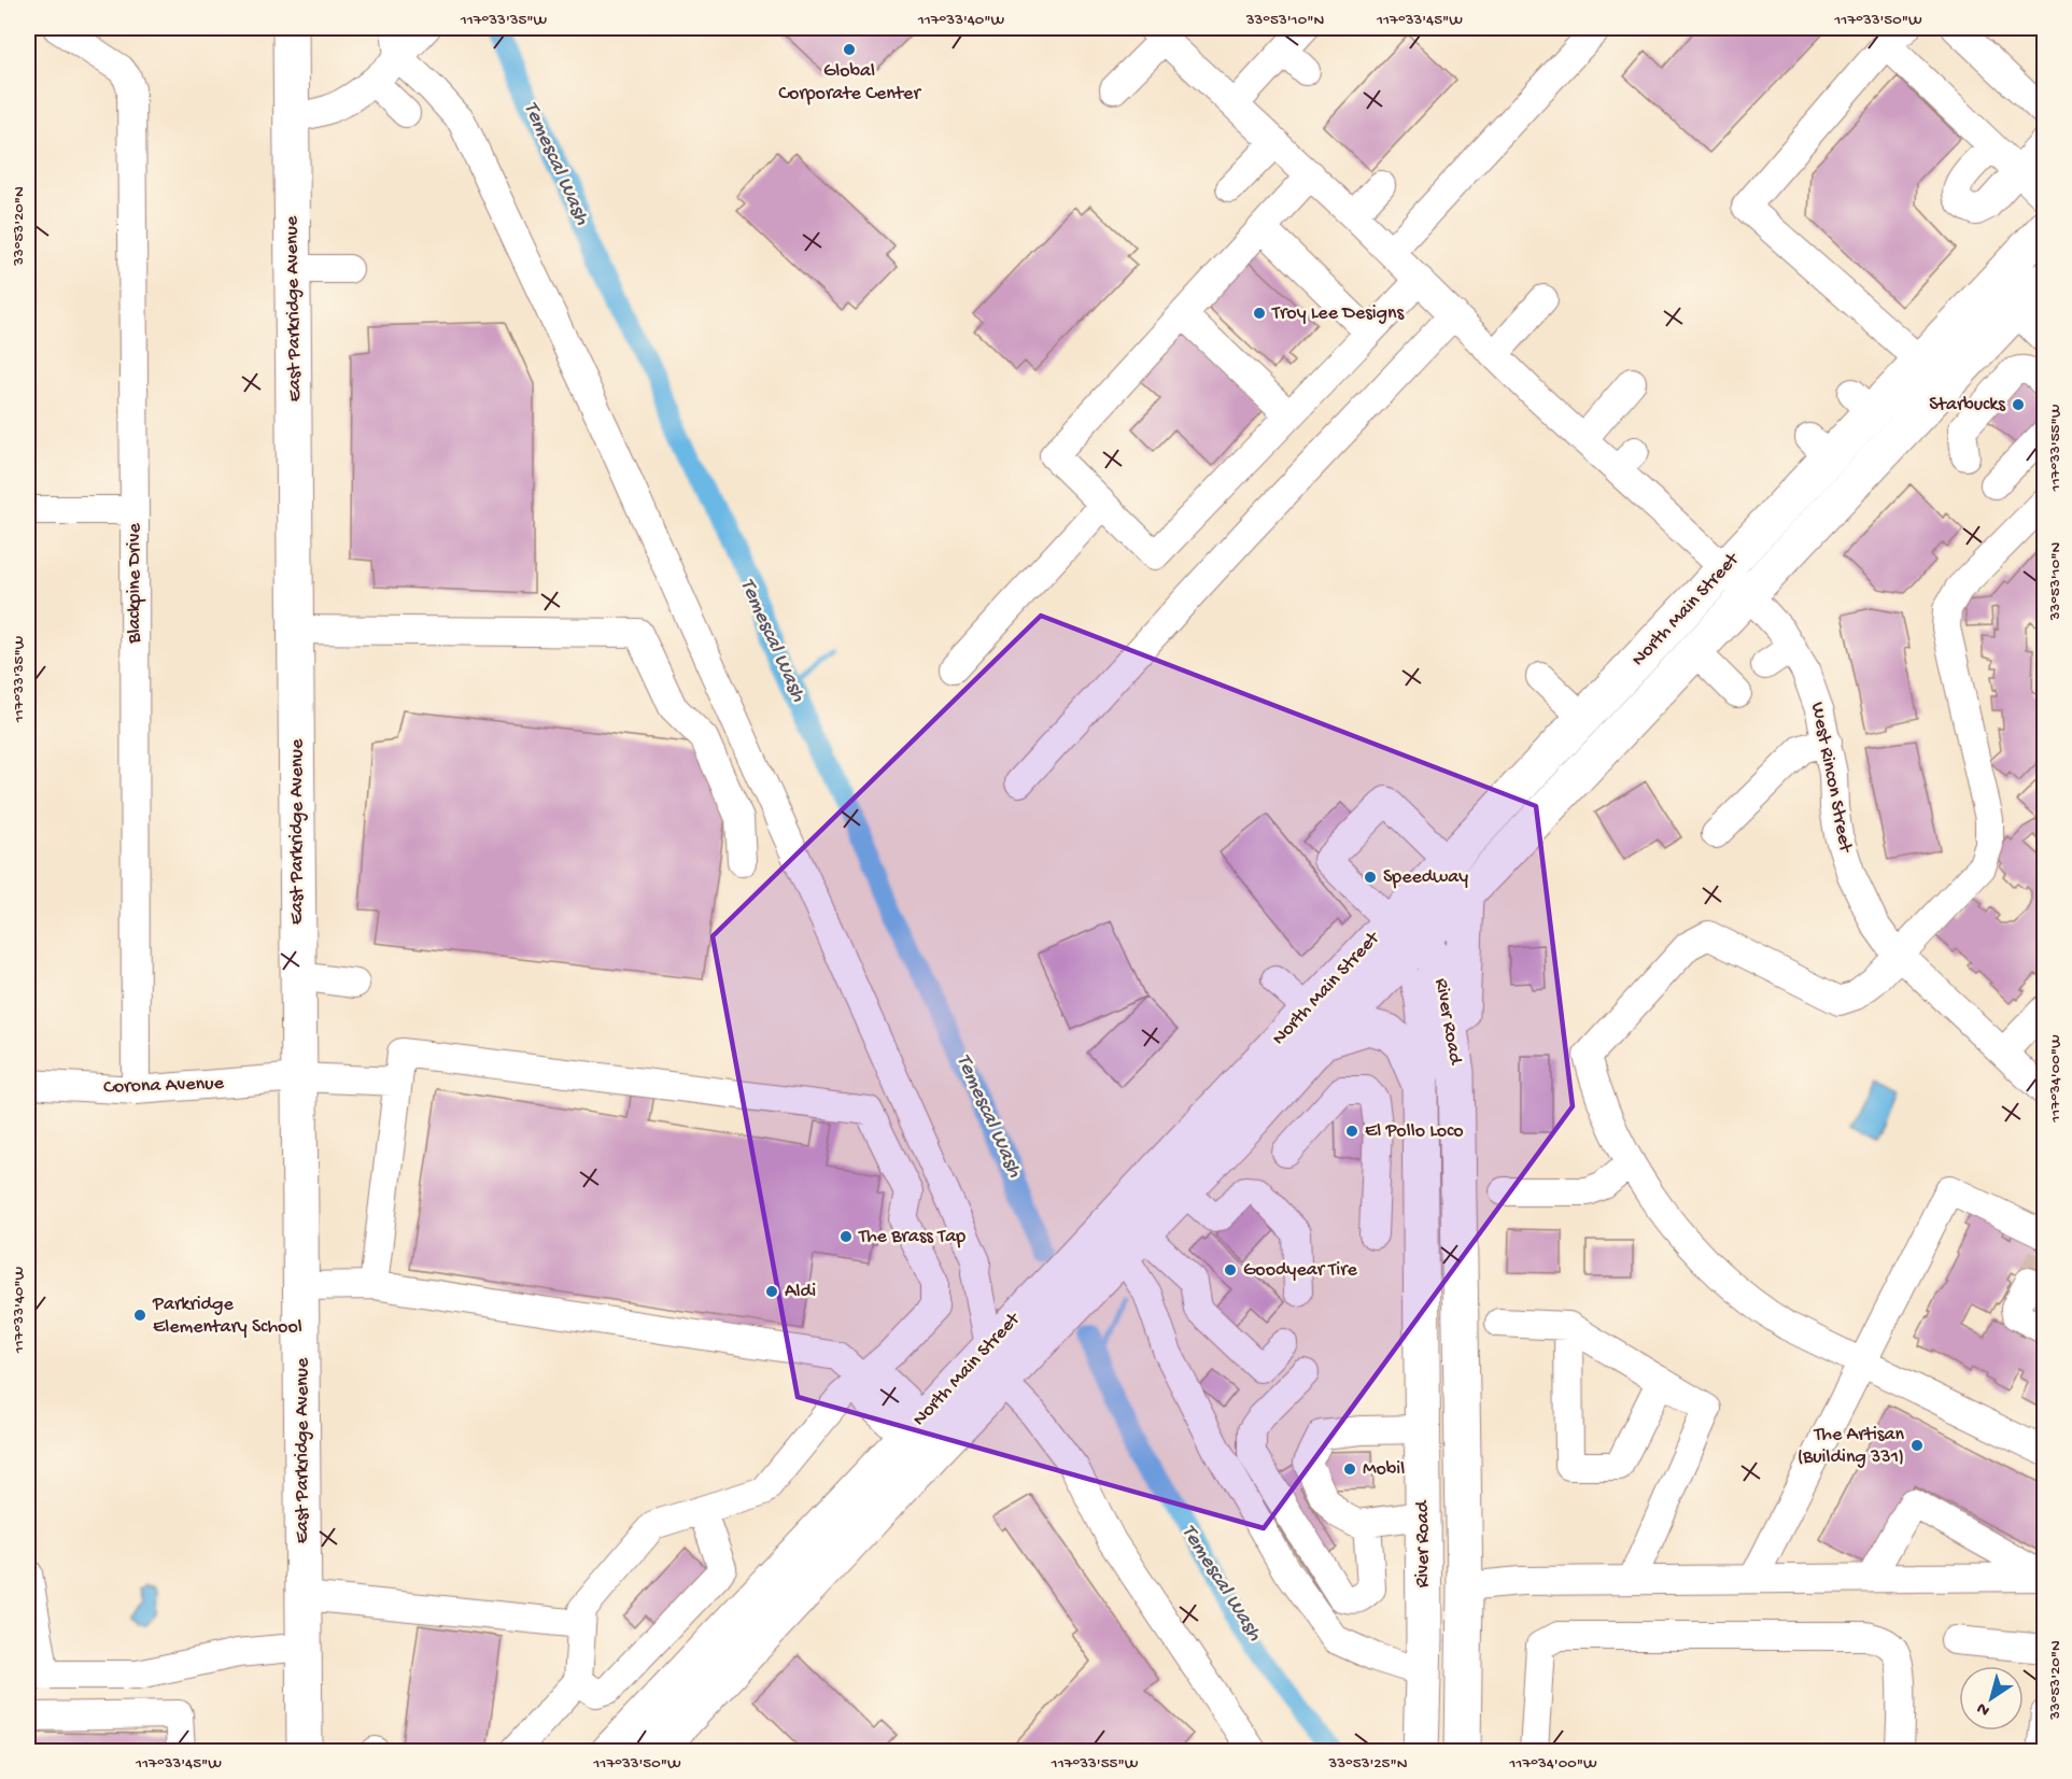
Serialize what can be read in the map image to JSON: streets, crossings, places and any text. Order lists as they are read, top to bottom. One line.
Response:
{"streets":{"main road":["East Parkridge Avenue","North Main Street","River Road"],"street":["Blackpine Drive","West Rincon Street","Corona Avenue"]},"crossings":[["East Parkridge Avenue","Corona Avenue"],["Blackpine Drive","Corona Avenue"],["North Main Street","West Rincon Street"],["North Main Street","River Road"]],"water":["Temescal Wash"],"places":["Global Corporate Center","Troy Lee Designs","Starbucks","Speedway","El Pollo Loco","The Brass Tap","Goodyear Tire","Aldi","Parkridge Elementary School","The Artisan (Building 331)","Mobil"],"north":"bottom left","coordinates":["117°33'35\"W","117°33'40\"W","33°53'10\"N","117°33'45\"W","117°33'50\"W","33°53'20\"N","117°33'55\"W","117°34'00\"W","33°53'25\"N"]}
